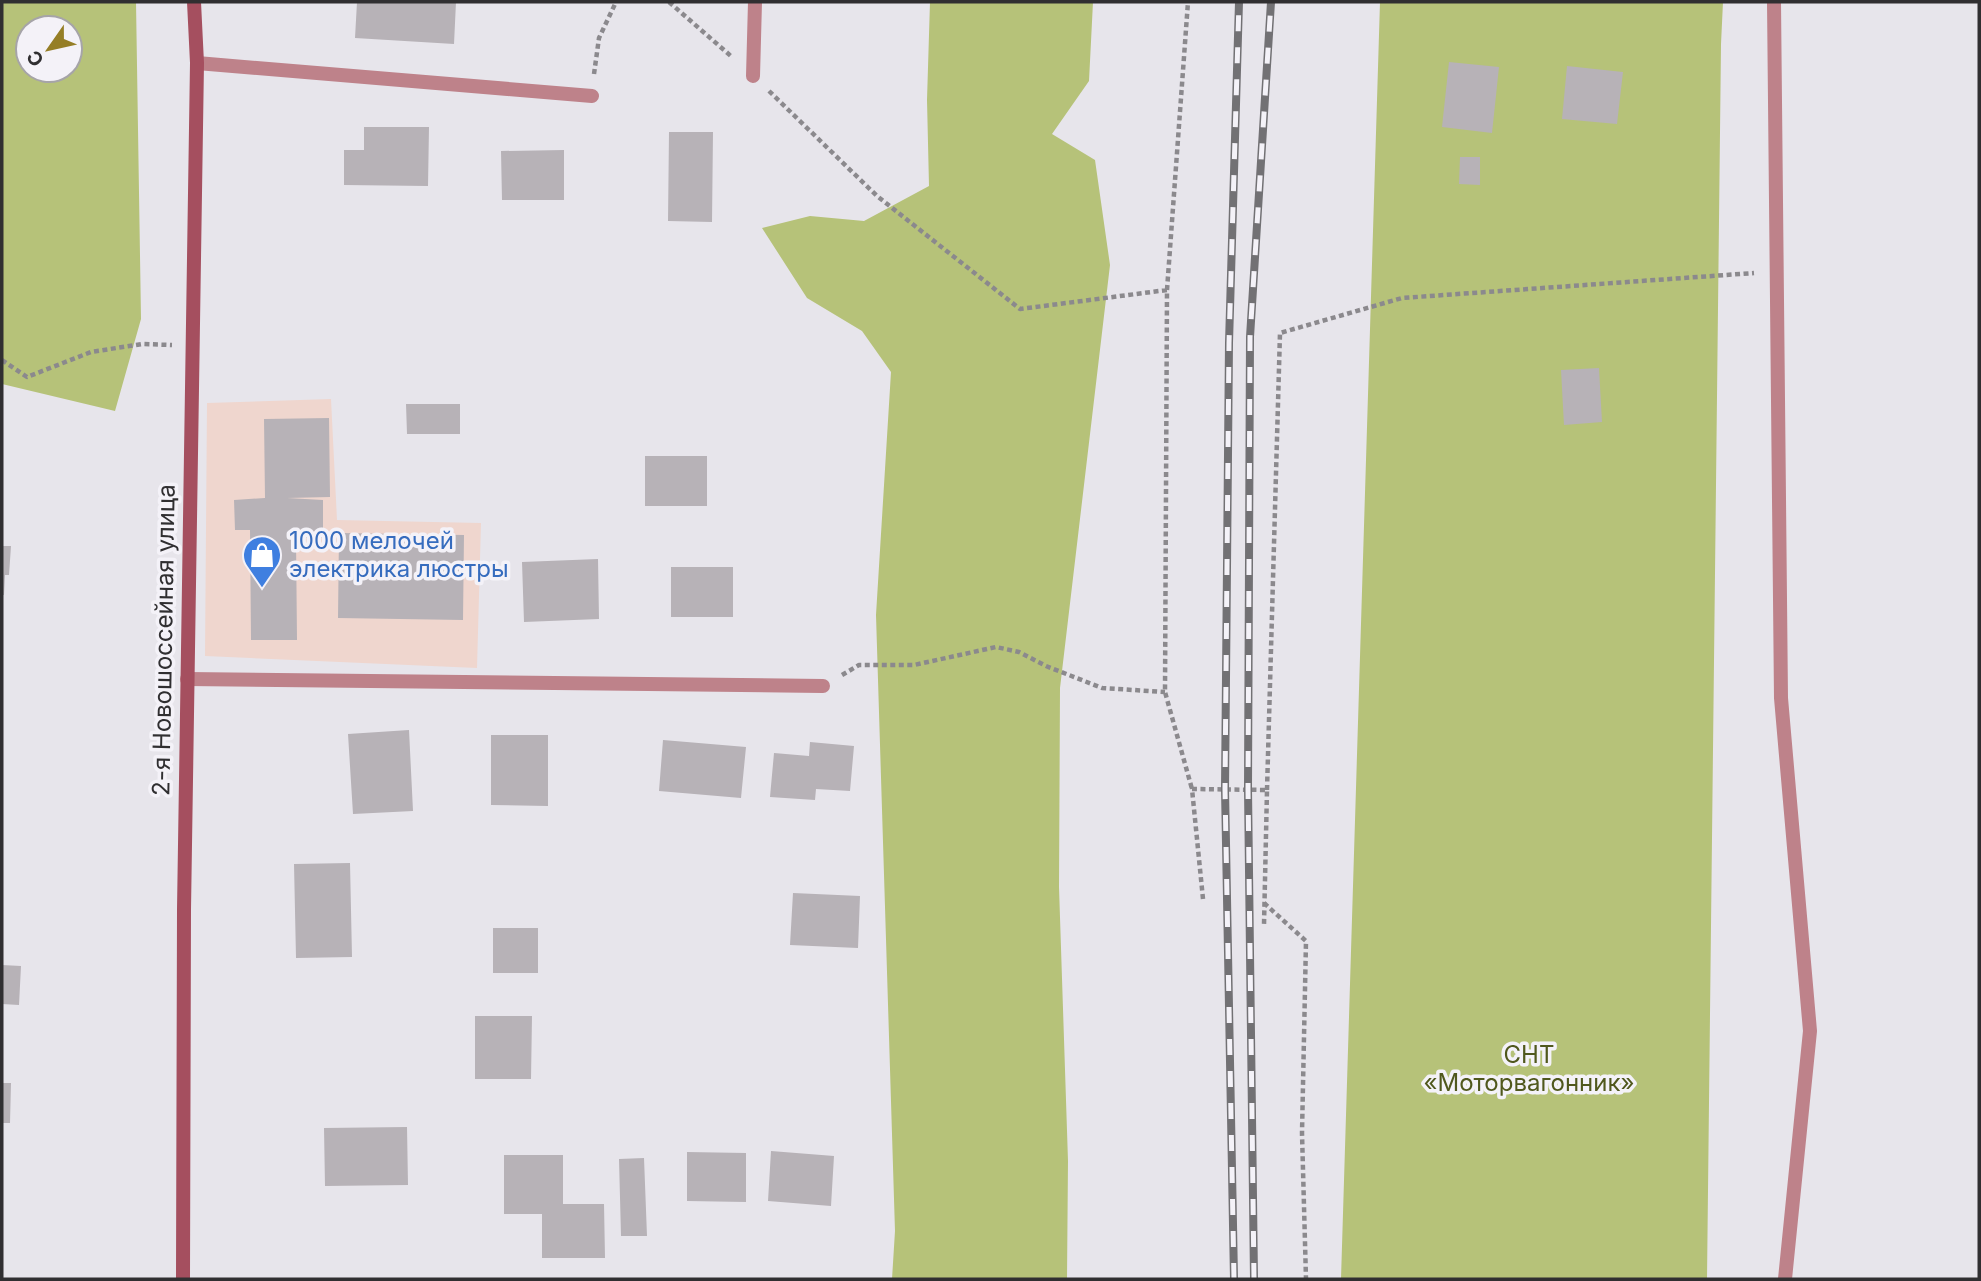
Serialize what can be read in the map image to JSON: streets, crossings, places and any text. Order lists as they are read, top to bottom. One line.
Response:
{"streets":{"main road":["2-я Новошоссейная улица"]},"parks":["СНТ «Моторвагонник»"],"places":{"shop":["1000 мелочей электрика люстры"]},"north":"bottom left"}
